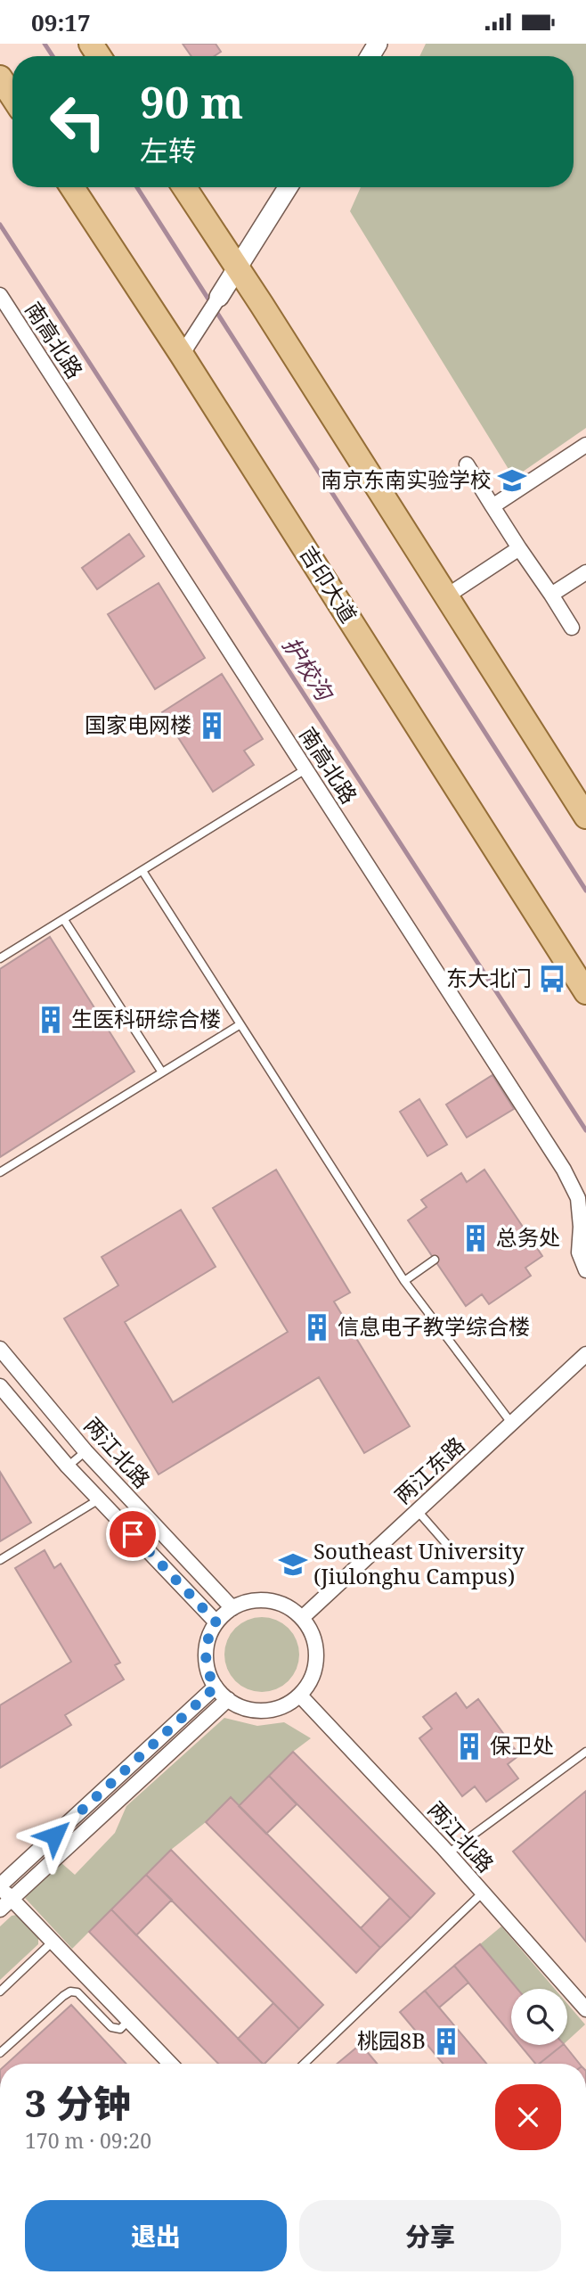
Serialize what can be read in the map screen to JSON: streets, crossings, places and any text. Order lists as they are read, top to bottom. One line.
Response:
{"streets":{"main road":["吉印大道"],"street":["南高北路","两江北路","两江东路"]},"crossings":[["两江北路","两江东路"]],"water":["护校沟"],"places":{"school or university":["南京东南实验学校","Southeast University (Jiulonghu Campus)"],"building":["国家电网楼","生医科研综合楼","总务处","信息电子教学综合楼","保卫处","桃园8B"],"bus stop":["东大北门"]},"page":{"status":"09:17","turn":["90 m","左转"],"heading":["3 分钟","170 m · 09:20"],"buttons":["退出","分享"]}}
